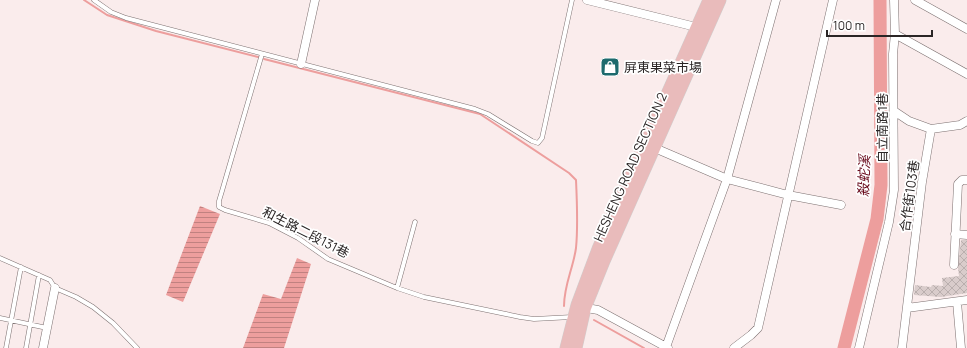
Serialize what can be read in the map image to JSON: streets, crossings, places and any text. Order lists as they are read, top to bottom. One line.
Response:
{"streets":{"main road":["HESHENG ROAD SECTION 2"],"street":["自立南路1巷","合作街103巷"],"lane":["和生路二段131巷"]},"crossings":[["HESHENG ROAD SECTION 2","和生路二段131巷"]],"water":["殺蛇溪"],"places":{"shop":["屏東果菜市場"]},"scale_bar":"100 m"}
